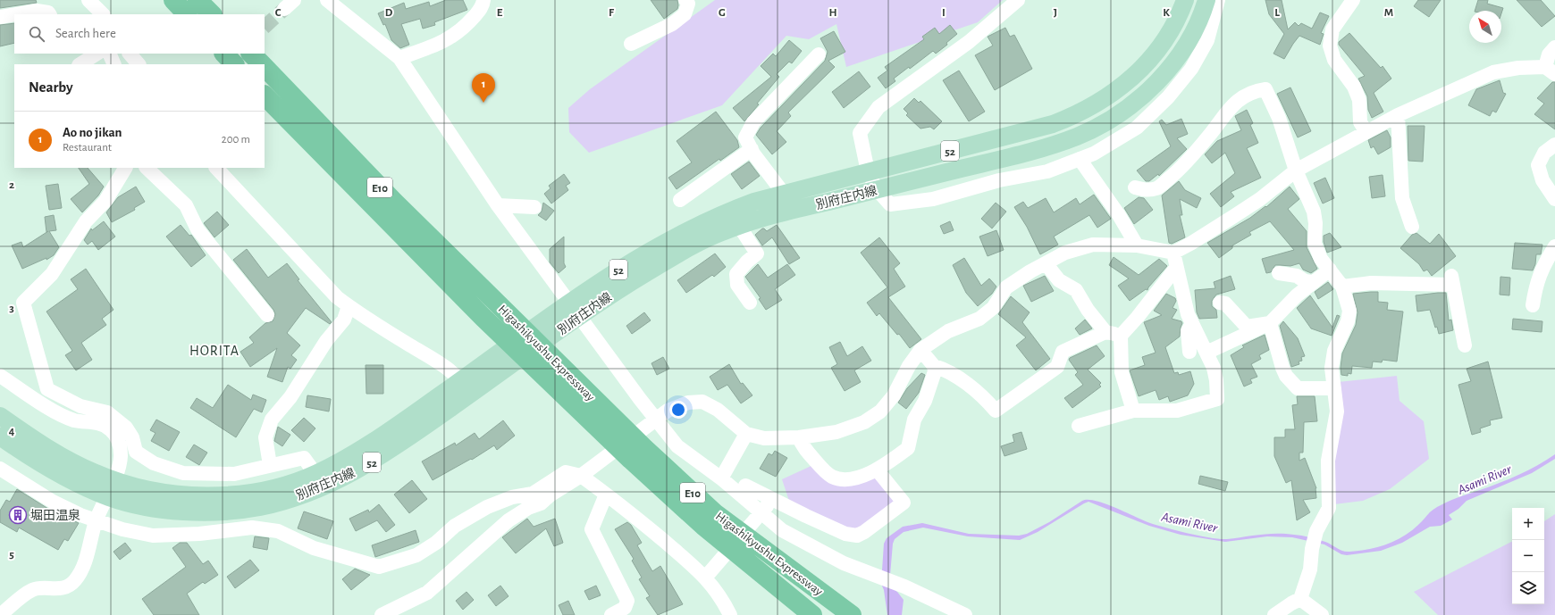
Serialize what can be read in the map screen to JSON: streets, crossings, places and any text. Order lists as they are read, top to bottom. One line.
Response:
{"streets":{"highway":["E10","Higashikyushu Expressway"],"main road":["52","別府庄内線"]},"districts":["HORITA"],"water":["Asami River"],"places":{"building":["堀田温泉"]},"north":"top left","page":{"search":"Search here","heading":"Nearby","pins":"1","list":[{"mark":"1","name":"Ao no jikan","note":"Restaurant","value":"200 m"}],"map_buttons":["+","−"]},"grid":{"columns":["C","D","E","F","G","H","I","J","K","L","M"],"rows":["2","3","4","5"]}}
